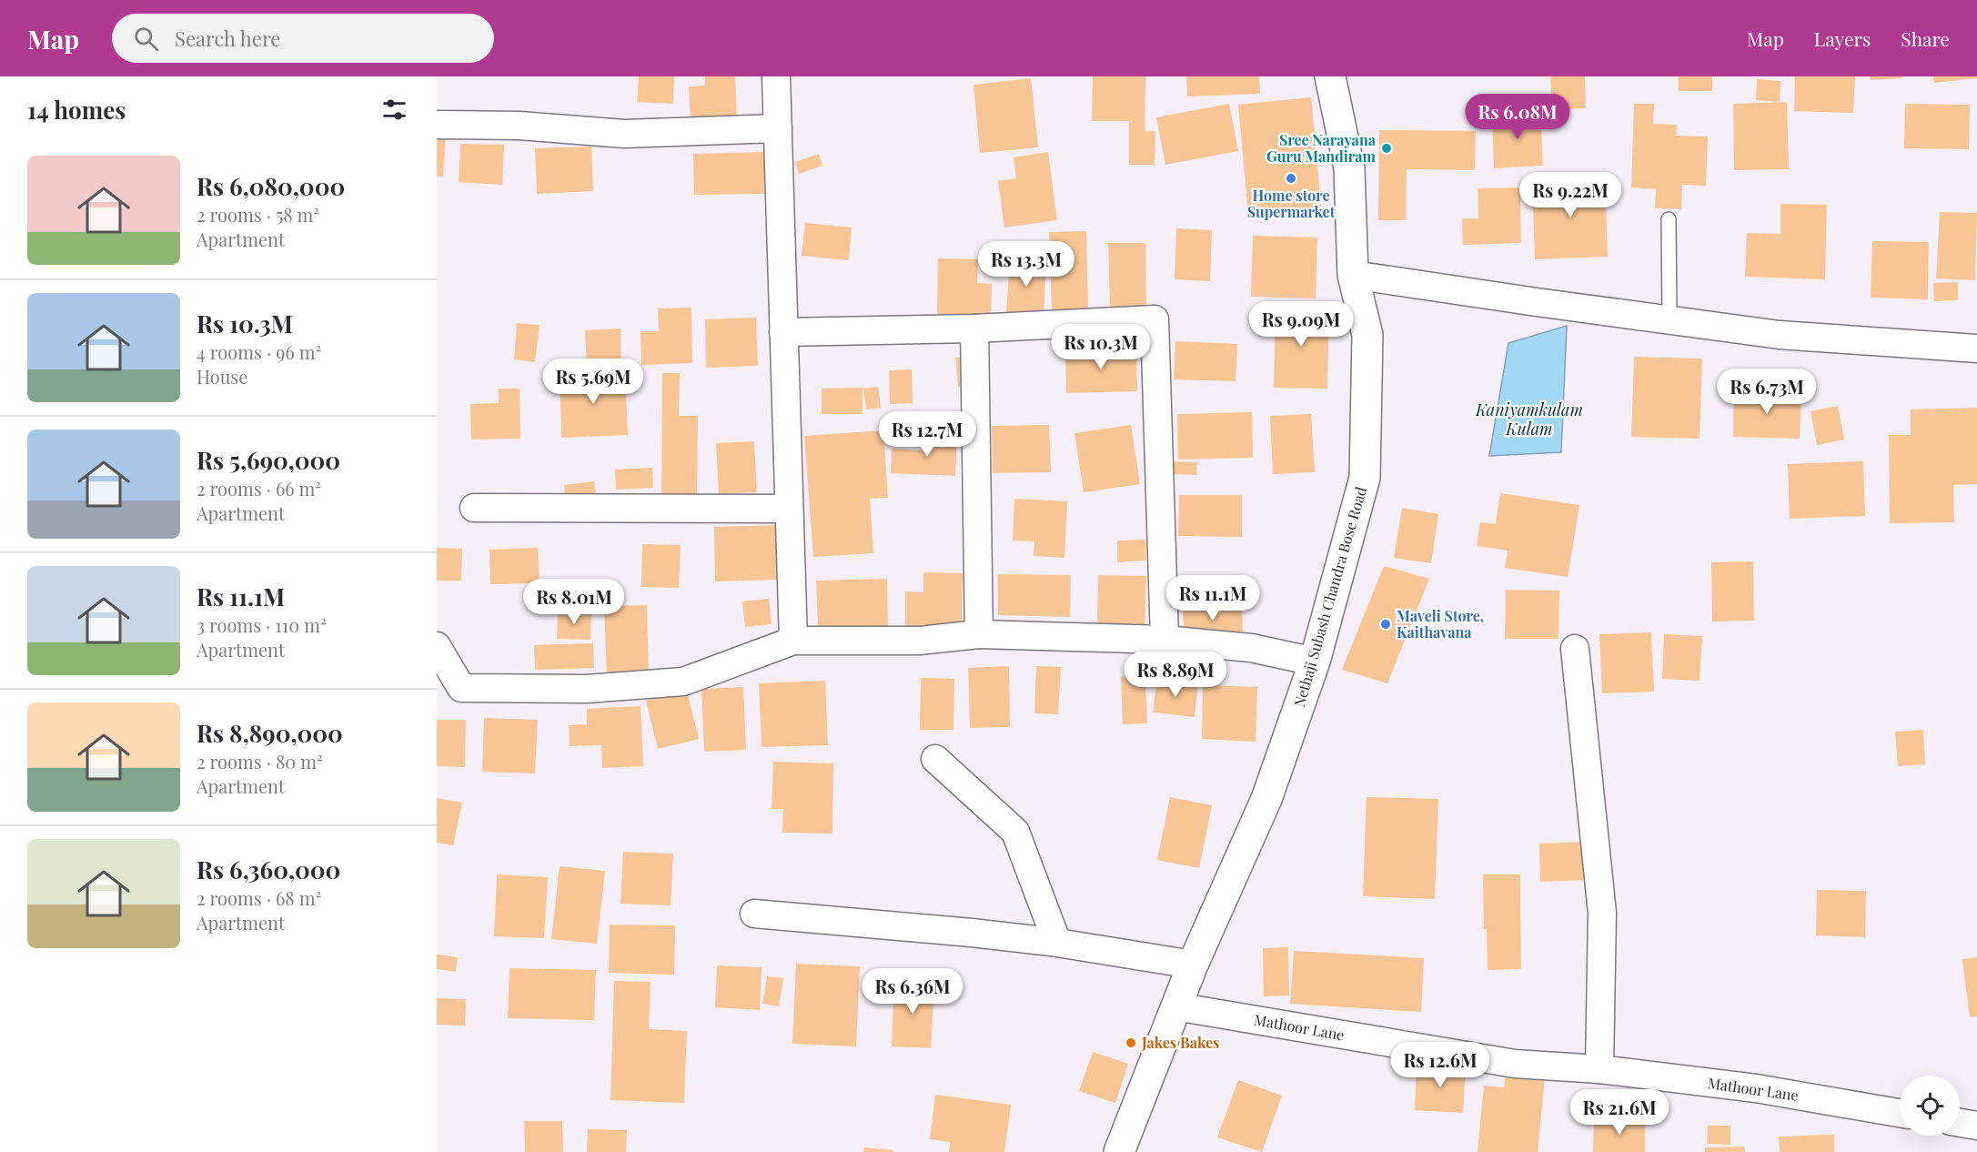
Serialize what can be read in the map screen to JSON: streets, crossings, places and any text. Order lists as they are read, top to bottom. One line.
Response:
{"streets":{"main road":["Nethaji Subash Chandra Bose Road"],"street":["Mathoor Lane"]},"crossings":[["Nethaji Subash Chandra Bose Road","Mathoor Lane"]],"water":["Kaniyamkulam Kulam"],"places":["Sree Narayana Guru Mandiram","Home store Supermarket","Maveli Store, Kaithavana","Jakes Bakes"],"page":{"header":"Map","search":"Search here","nav":["Map","Layers","Share"],"heading":"14 homes","price":["Rs 6.08M","Rs 9.22M","Rs 13.3M","Rs 9.09M","Rs 10.3M","Rs 5.69M","Rs 6.73M","Rs 12.7M","Rs 11.1M","Rs 8.01M","Rs 8.89M","Rs 6.36M","Rs 12.6M","Rs 21.6M"],"list":[{"name":"Rs 6,080,000","note":"2 rooms · 58 m² · Apartment"},{"name":"Rs 10.3M","note":"4 rooms · 96 m² · House"},{"name":"Rs 5,690,000","note":"2 rooms · 66 m² · Apartment"},{"name":"Rs 11.1M","note":"3 rooms · 110 m² · Apartment"},{"name":"Rs 8,890,000","note":"2 rooms · 80 m² · Apartment"},{"name":"Rs 6,360,000","note":"2 rooms · 68 m² · Apartment"}]}}
